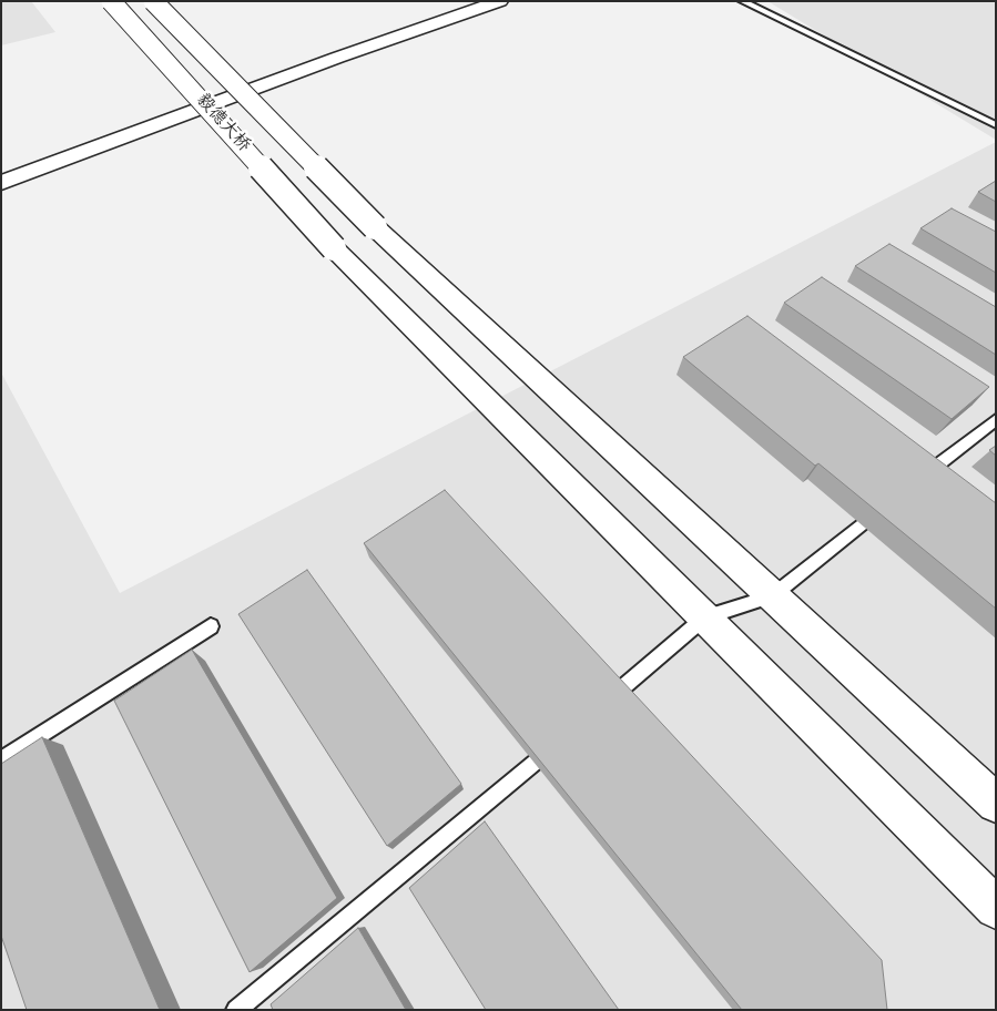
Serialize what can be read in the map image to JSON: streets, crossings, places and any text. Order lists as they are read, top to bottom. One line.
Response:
{"streets":{"street":["毅德大桥"]}}
